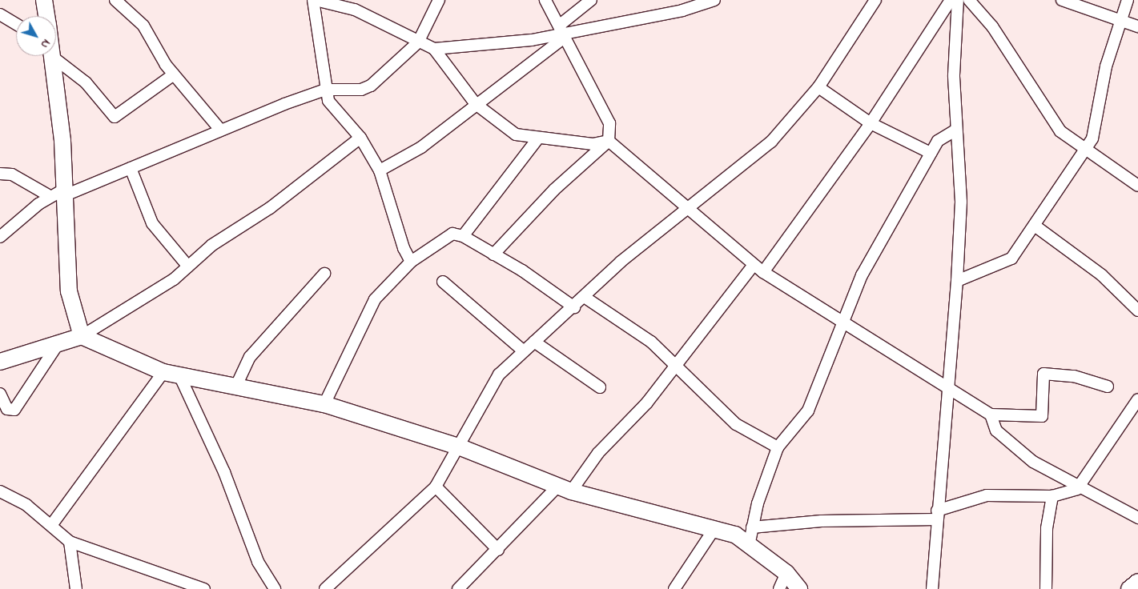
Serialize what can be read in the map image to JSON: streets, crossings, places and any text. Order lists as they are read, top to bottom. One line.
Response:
{"north":"bottom right"}
